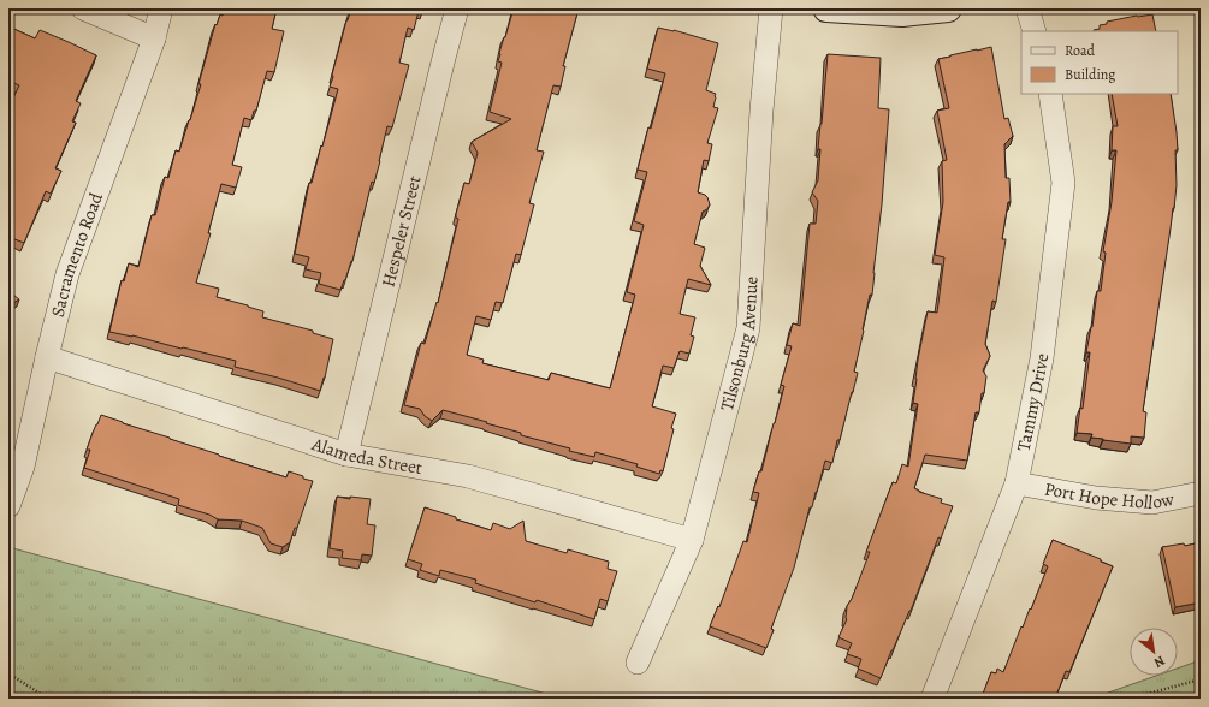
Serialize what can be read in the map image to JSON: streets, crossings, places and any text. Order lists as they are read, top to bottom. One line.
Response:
{"streets":{"street":["Hespeler Street","Sacramento Road","Tilsonburg Avenue","Tammy Drive","Alameda Street","Port Hope Hollow"]},"crossings":[["Hespeler Street","Alameda Street"],["Sacramento Road","Alameda Street"],["Tilsonburg Avenue","Alameda Street"],["Tammy Drive","Port Hope Hollow"]],"legend":["Road","Building"],"north":"bottom right"}
